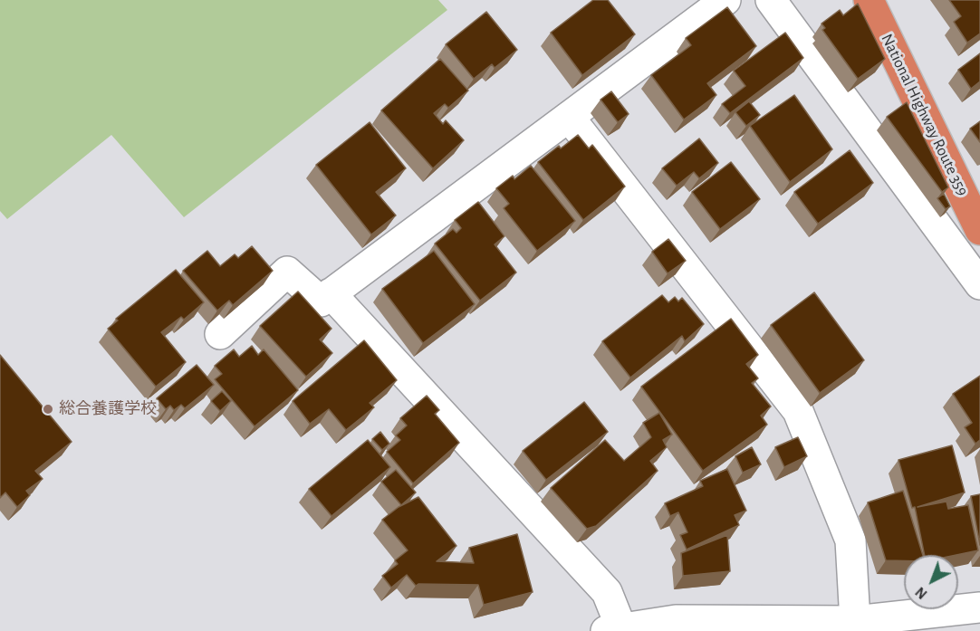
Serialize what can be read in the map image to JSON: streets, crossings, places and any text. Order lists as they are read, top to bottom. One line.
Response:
{"streets":{"highway":["National Highway Route 359"]},"places":["総合養護学校"],"north":"bottom left"}
